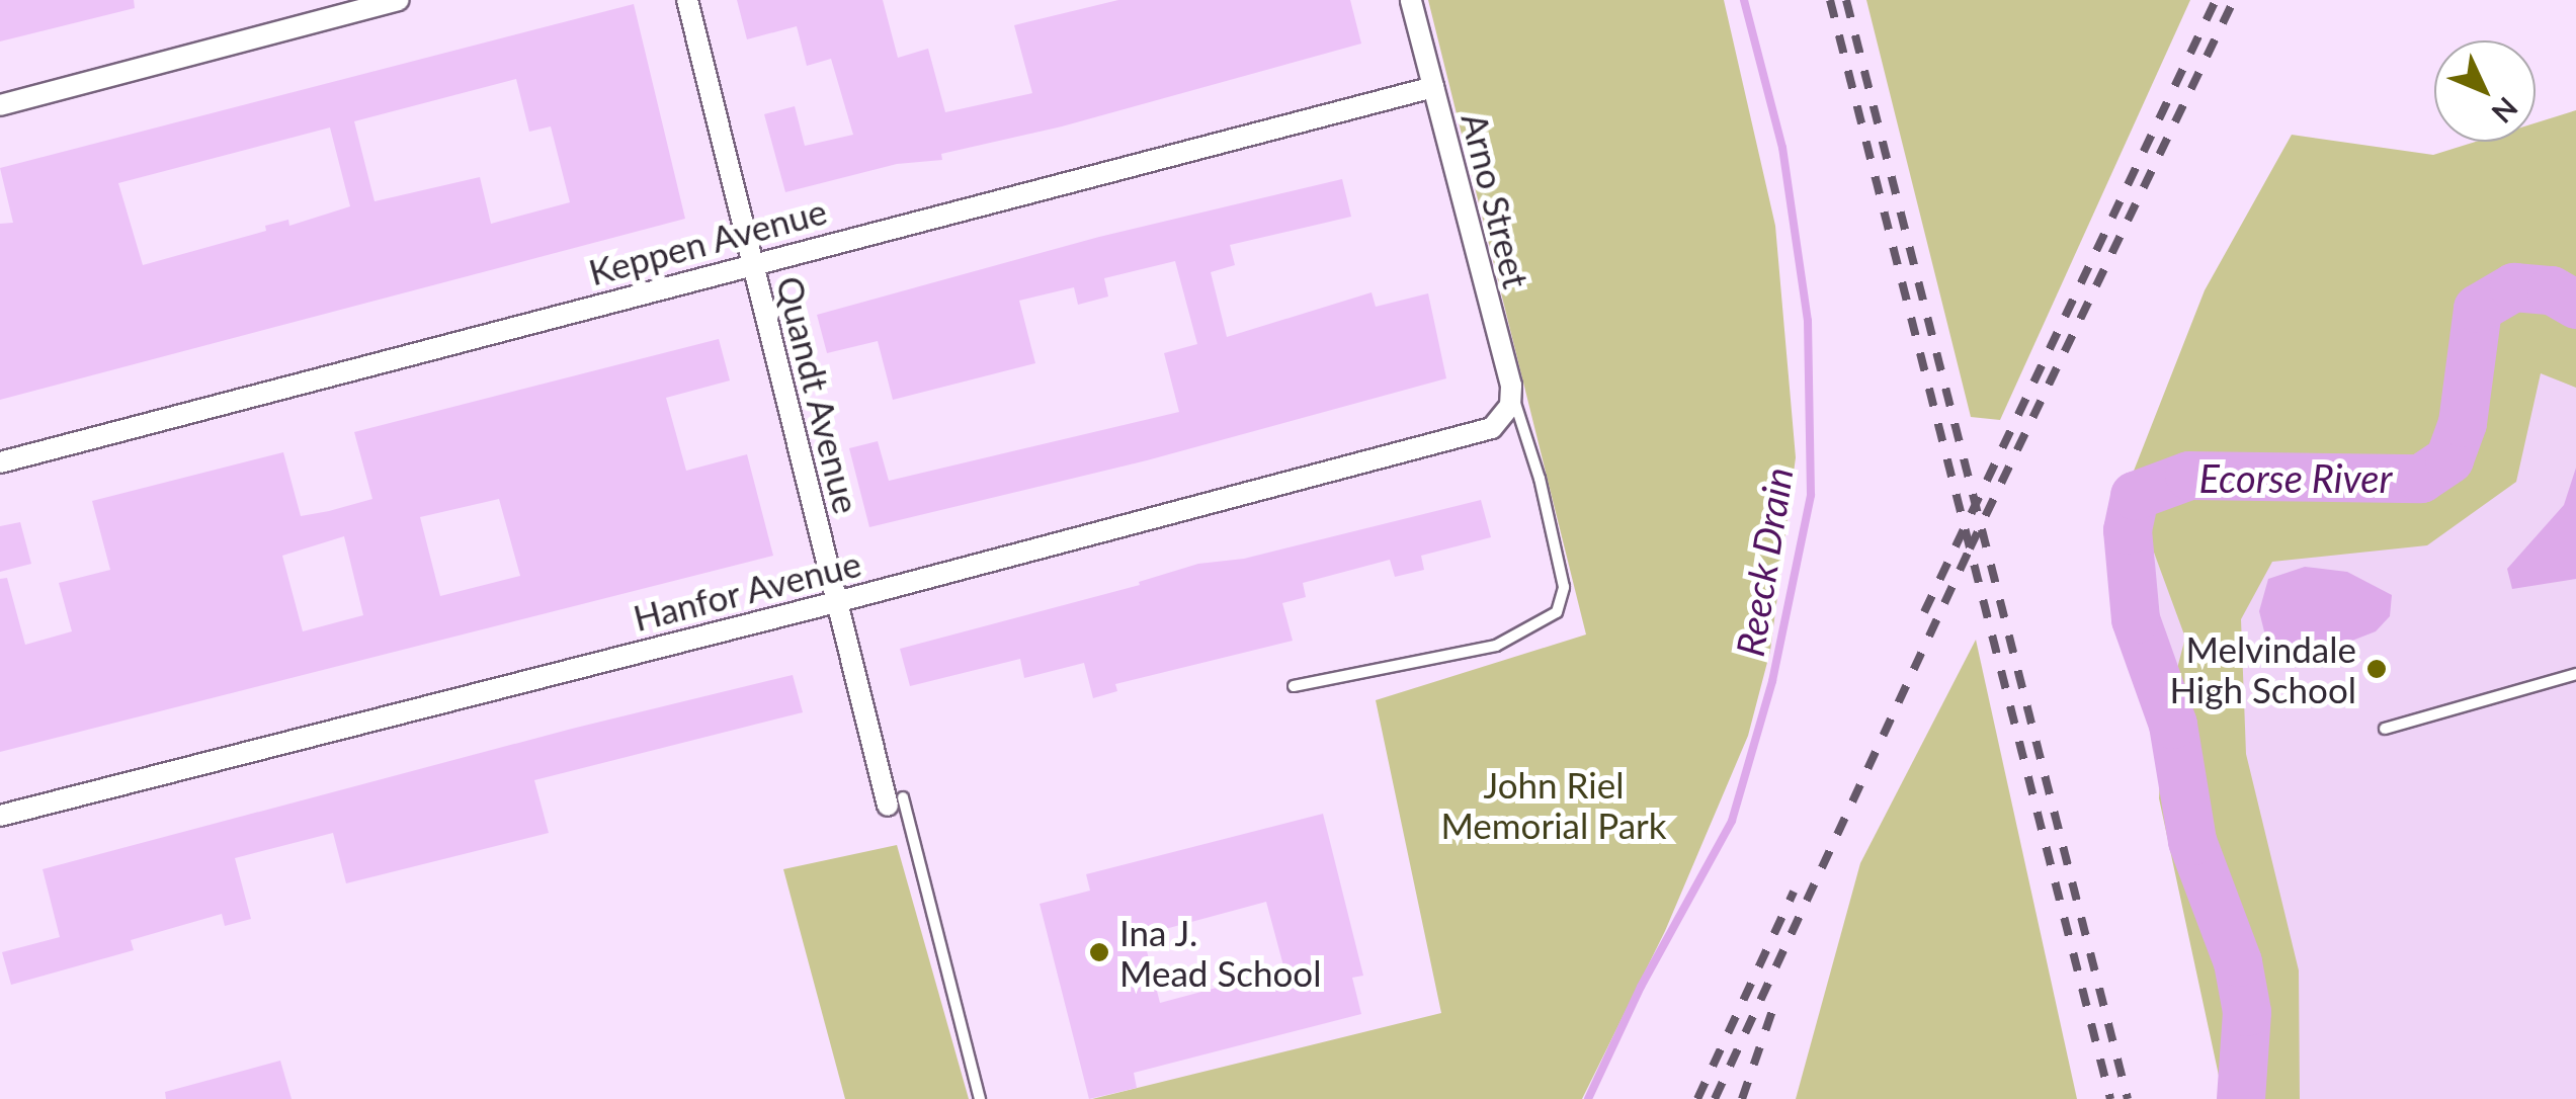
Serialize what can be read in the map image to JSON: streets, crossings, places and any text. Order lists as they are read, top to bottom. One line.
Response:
{"streets":{"street":["Arno Street","Keppen Avenue","Quandt Avenue","Hanfor Avenue"]},"crossings":[["Arno Street","Keppen Avenue"],["Arno Street","Hanfor Avenue"],["Keppen Avenue","Quandt Avenue"],["Quandt Avenue","Hanfor Avenue"]],"water":["Ecorse River","Reeck Drain"],"parks":["John Riel Memorial Park"],"places":["Melvindale High School","Ina J. Mead School"],"north":"bottom right"}
